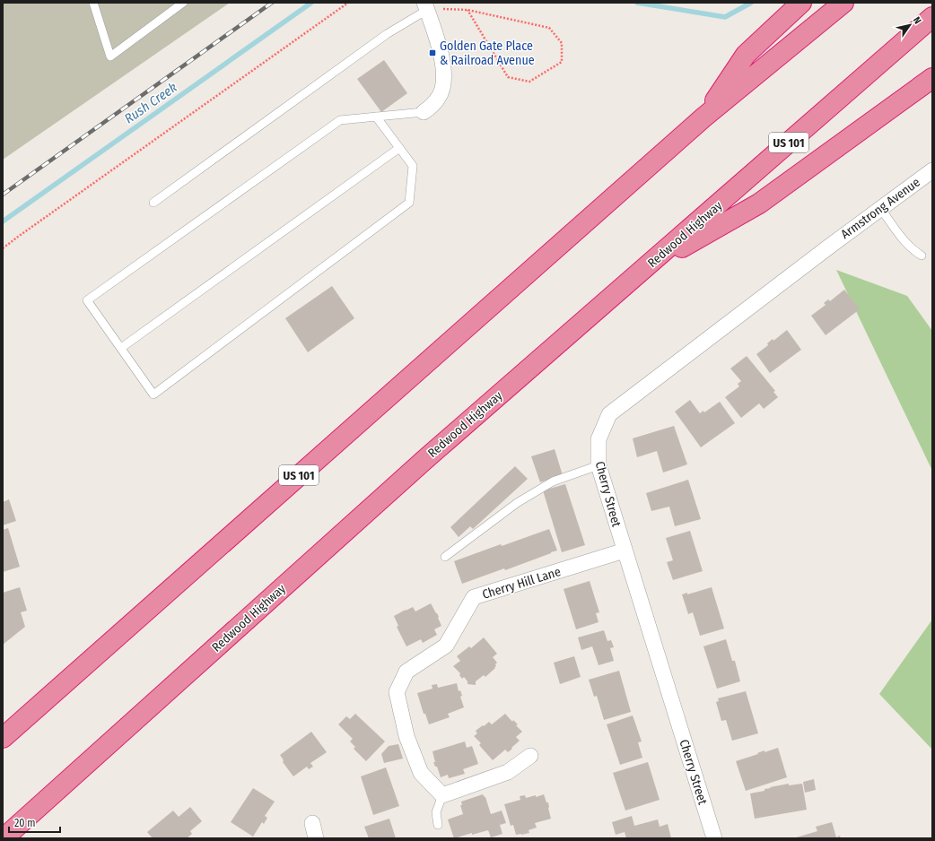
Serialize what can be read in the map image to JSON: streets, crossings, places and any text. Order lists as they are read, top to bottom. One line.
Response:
{"streets":{"highway":["US 101","Redwood Highway"],"street":["Armstrong Avenue","Cherry Street","Cherry Hill Lane"]},"crossings":[["Armstrong Avenue","Cherry Street"],["Cherry Street","Cherry Hill Lane"]],"water":["Rush Creek"],"places":{"transit":["Golden Gate Place & Railroad Avenue"]},"scale_bar":"20 m","north":"top right"}
